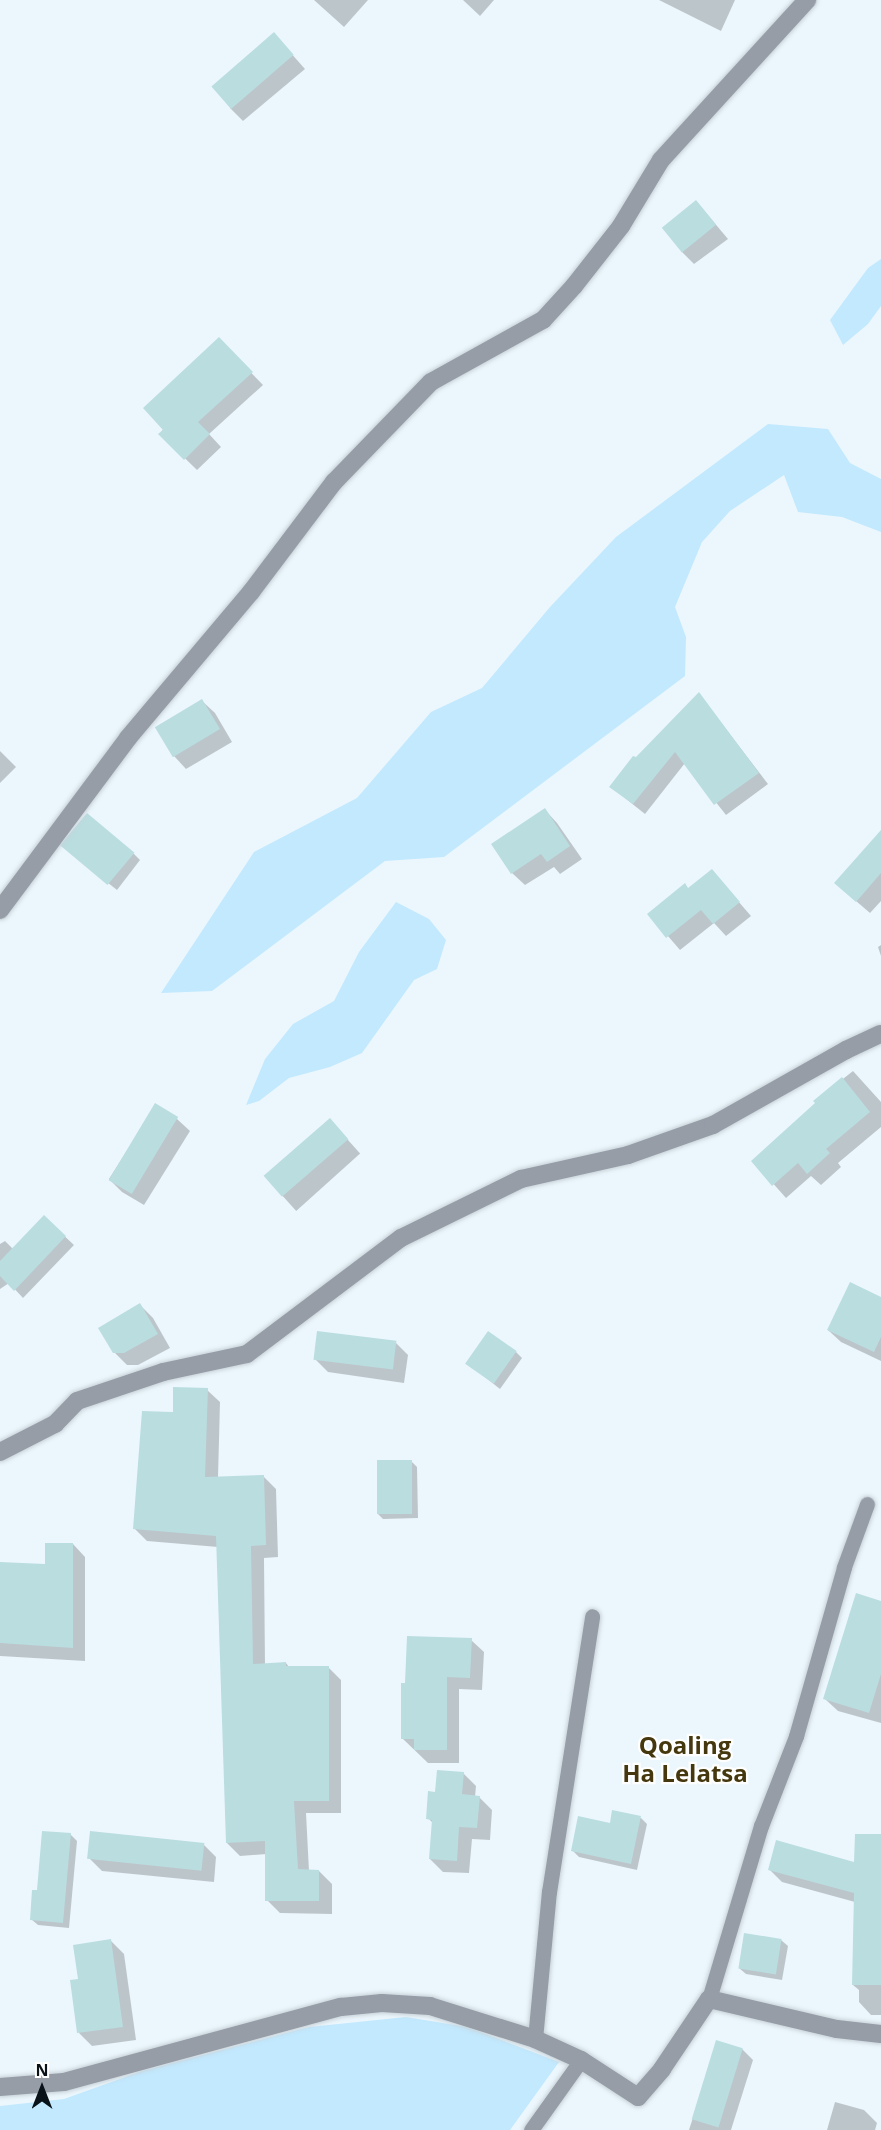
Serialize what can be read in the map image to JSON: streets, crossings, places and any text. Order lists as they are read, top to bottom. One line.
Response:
{"districts":["Qoaling Ha Lelatsa"],"north":"top"}
